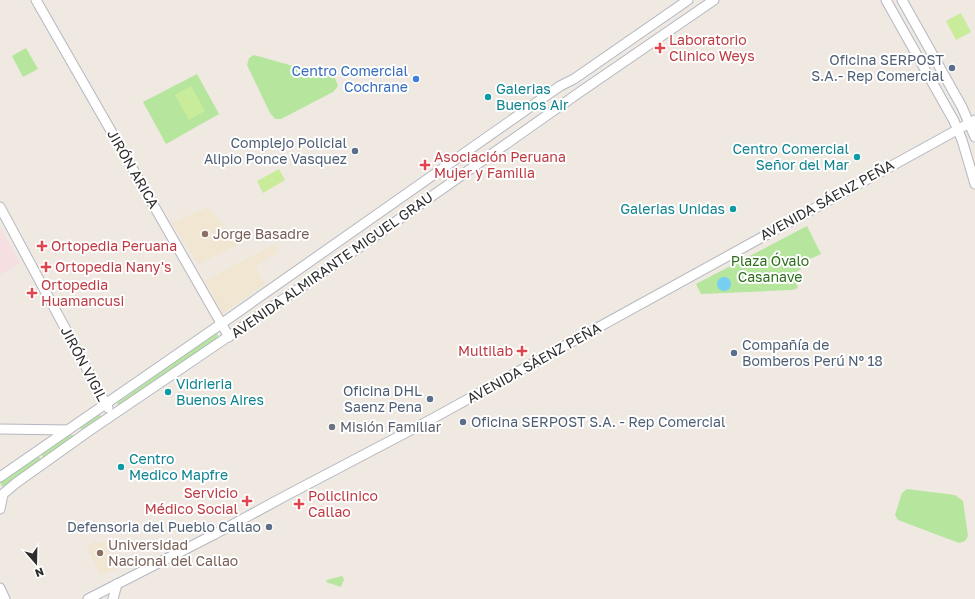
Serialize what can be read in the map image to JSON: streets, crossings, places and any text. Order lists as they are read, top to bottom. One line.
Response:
{"streets":{"main road":["JIRÓN ARICA","AVENIDA SÁENZ PEÑA","AVENIDA ALMIRANTE MIGUEL GRAU","JIRÓN VIGIL"]},"crossings":[["JIRÓN ARICA","AVENIDA ALMIRANTE MIGUEL GRAU"],["AVENIDA ALMIRANTE MIGUEL GRAU","JIRÓN VIGIL"]],"parks":["Plaza Óvalo Casanave"],"places":{"health":["Laboratorio Clinico Weys","Asociación Peruana Mujer y Familia","Ortopedia Peruana","Ortopedia Nany's","Ortopedia Huamancusi","Multilab","Servicio Médico Social","Policlinico Callao"],"other":["Oficina SERPOST S.A.- Rep Comercial","Centro Comercial Cochrane","Galerias Buenos Air","Complejo Policial Alipio Ponce Vasquez","Centro Comercial Señor del Mar","Galerias Unidas","Jorge Basadre","Compañía de Bomberos Perú Nº 18","Vidrieria Buenos Aires","Oficina DHL Saenz Pena","Oficina SERPOST S.A. - Rep Comercial","Misión Familiar","Centro Medico Mapfre","Defensoria del Pueblo Callao","Universidad Nacional del Callao"]},"north":"bottom"}
